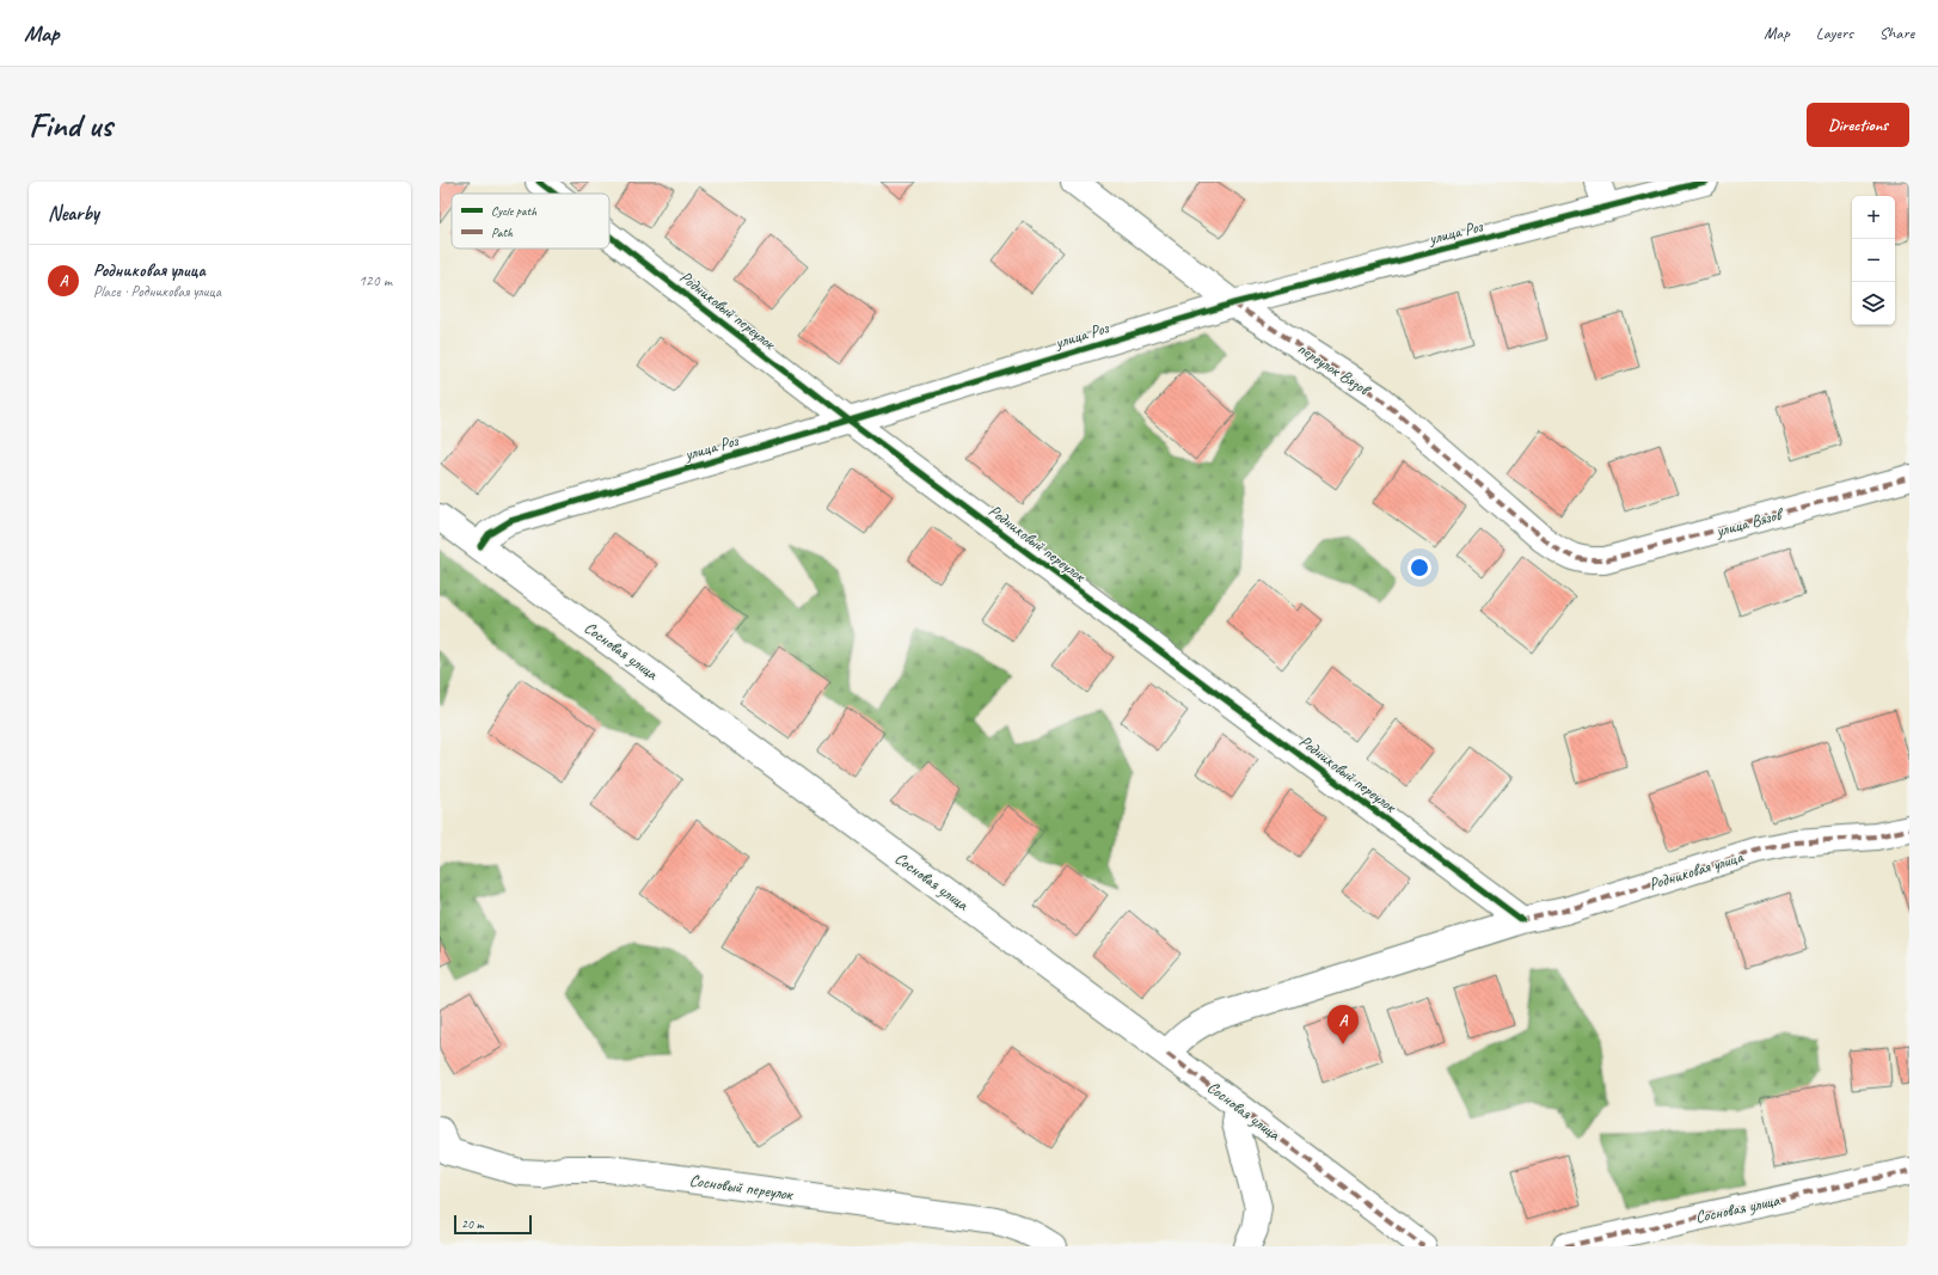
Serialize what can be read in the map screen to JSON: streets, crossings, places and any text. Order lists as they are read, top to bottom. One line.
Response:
{"streets":{"street":["улица Роз","Родниковый переулок","переулок Вязов","улица Вязов","Сосновая улица","Родниковая улица","Сосновый переулок"]},"crossings":[["улица Роз","Родниковый переулок"],["улица Роз","переулок Вязов"],["улица Роз","Сосновая улица"],["Родниковый переулок","Родниковая улица"],["переулок Вязов","улица Вязов"],["Сосновая улица","Родниковая улица"]],"legend":["Cycle path","Path"],"scale_bar":"20 m","page":{"header":"Map","nav":["Map","Layers","Share"],"buttons":"Directions","title":"Find us","heading":"Nearby","map_buttons":["+","−"],"list":[{"mark":"A","name":"Родниковая улица","note":"Place · Родниковая улица","value":"120 m"}],"pins":"A","scale":"20 m"}}
